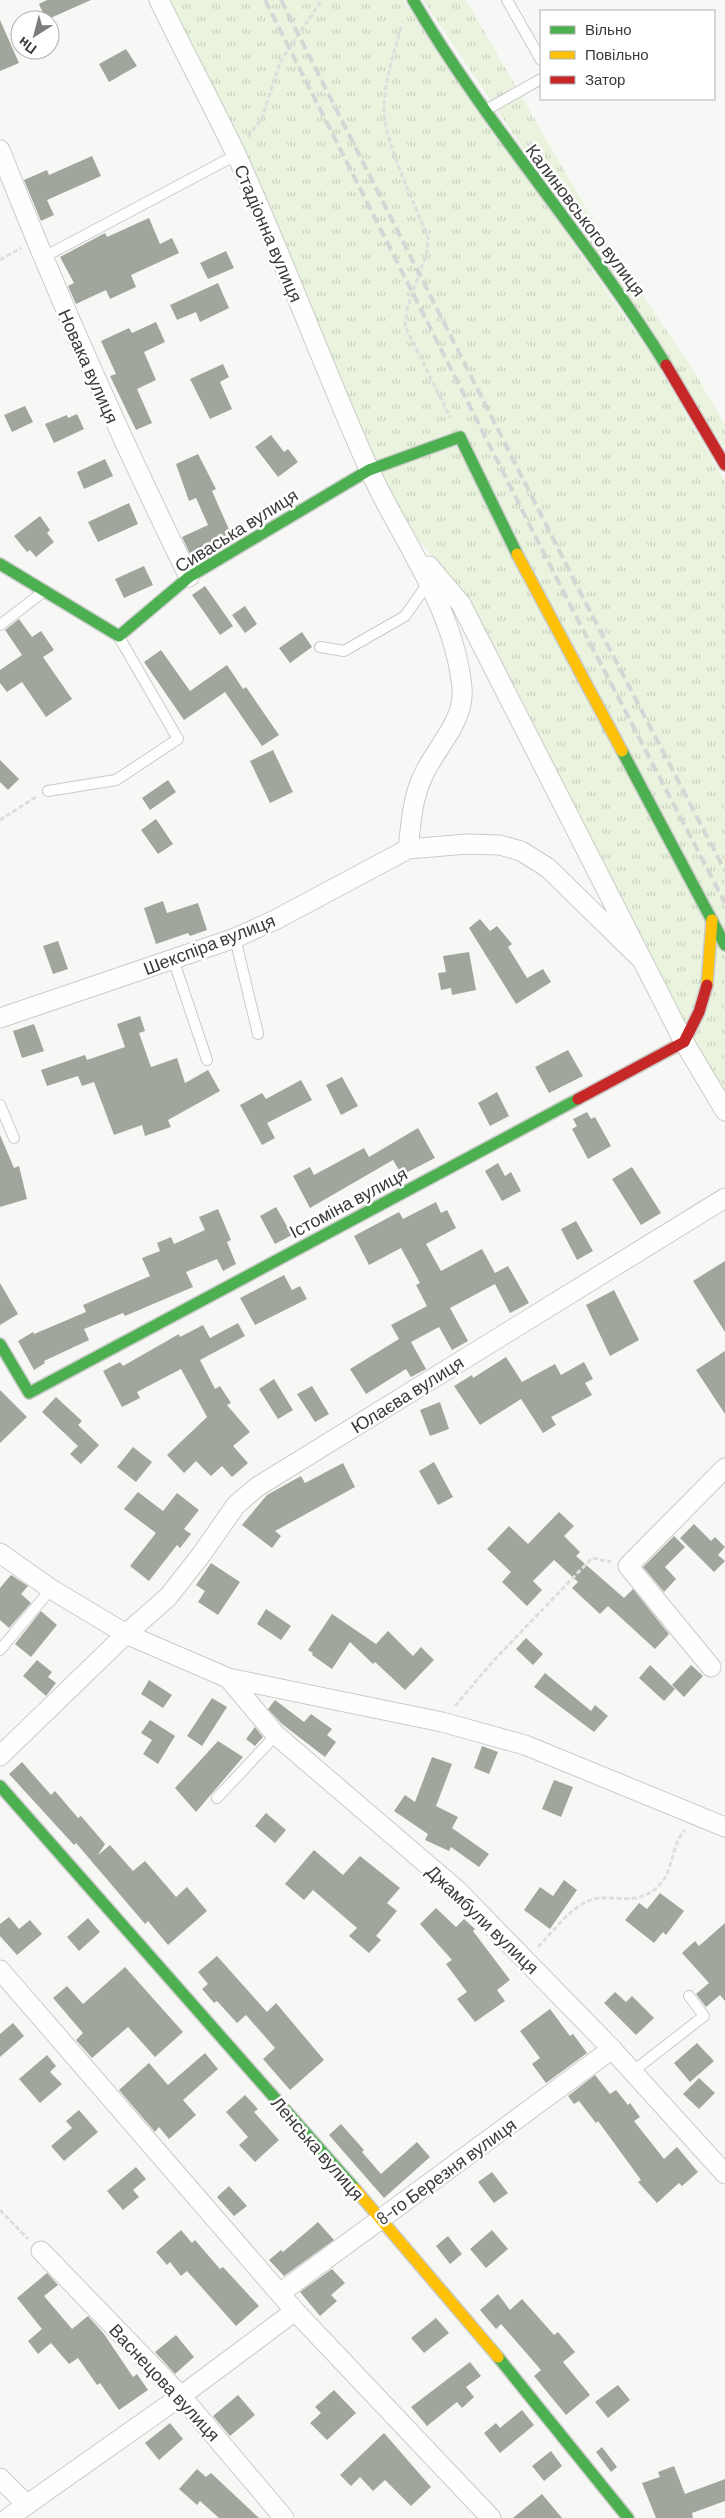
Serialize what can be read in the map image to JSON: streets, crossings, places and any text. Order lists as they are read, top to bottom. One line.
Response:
{"streets":{"street":["Калиновського вулиця","Стадіонна вулиця","Новака вулиця","Сиваська вулиця","Шекспіра вулиця","Істоміна вулиця","Юлаєва вулиця","Джамбули вулиця","Ленська вулиця","8-го Березня вулиця","Васнецова вулиця"]},"crossings":[["Стадіонна вулиця","Сиваська вулиця"],["Новака вулиця","Сиваська вулиця"],["Юлаєва вулиця","Джамбули вулиця"],["Джамбули вулиця","8-го Березня вулиця"],["Ленська вулиця","8-го Березня вулиця"]],"legend":["Вільно","Повільно","Затор"],"north":"bottom left"}
